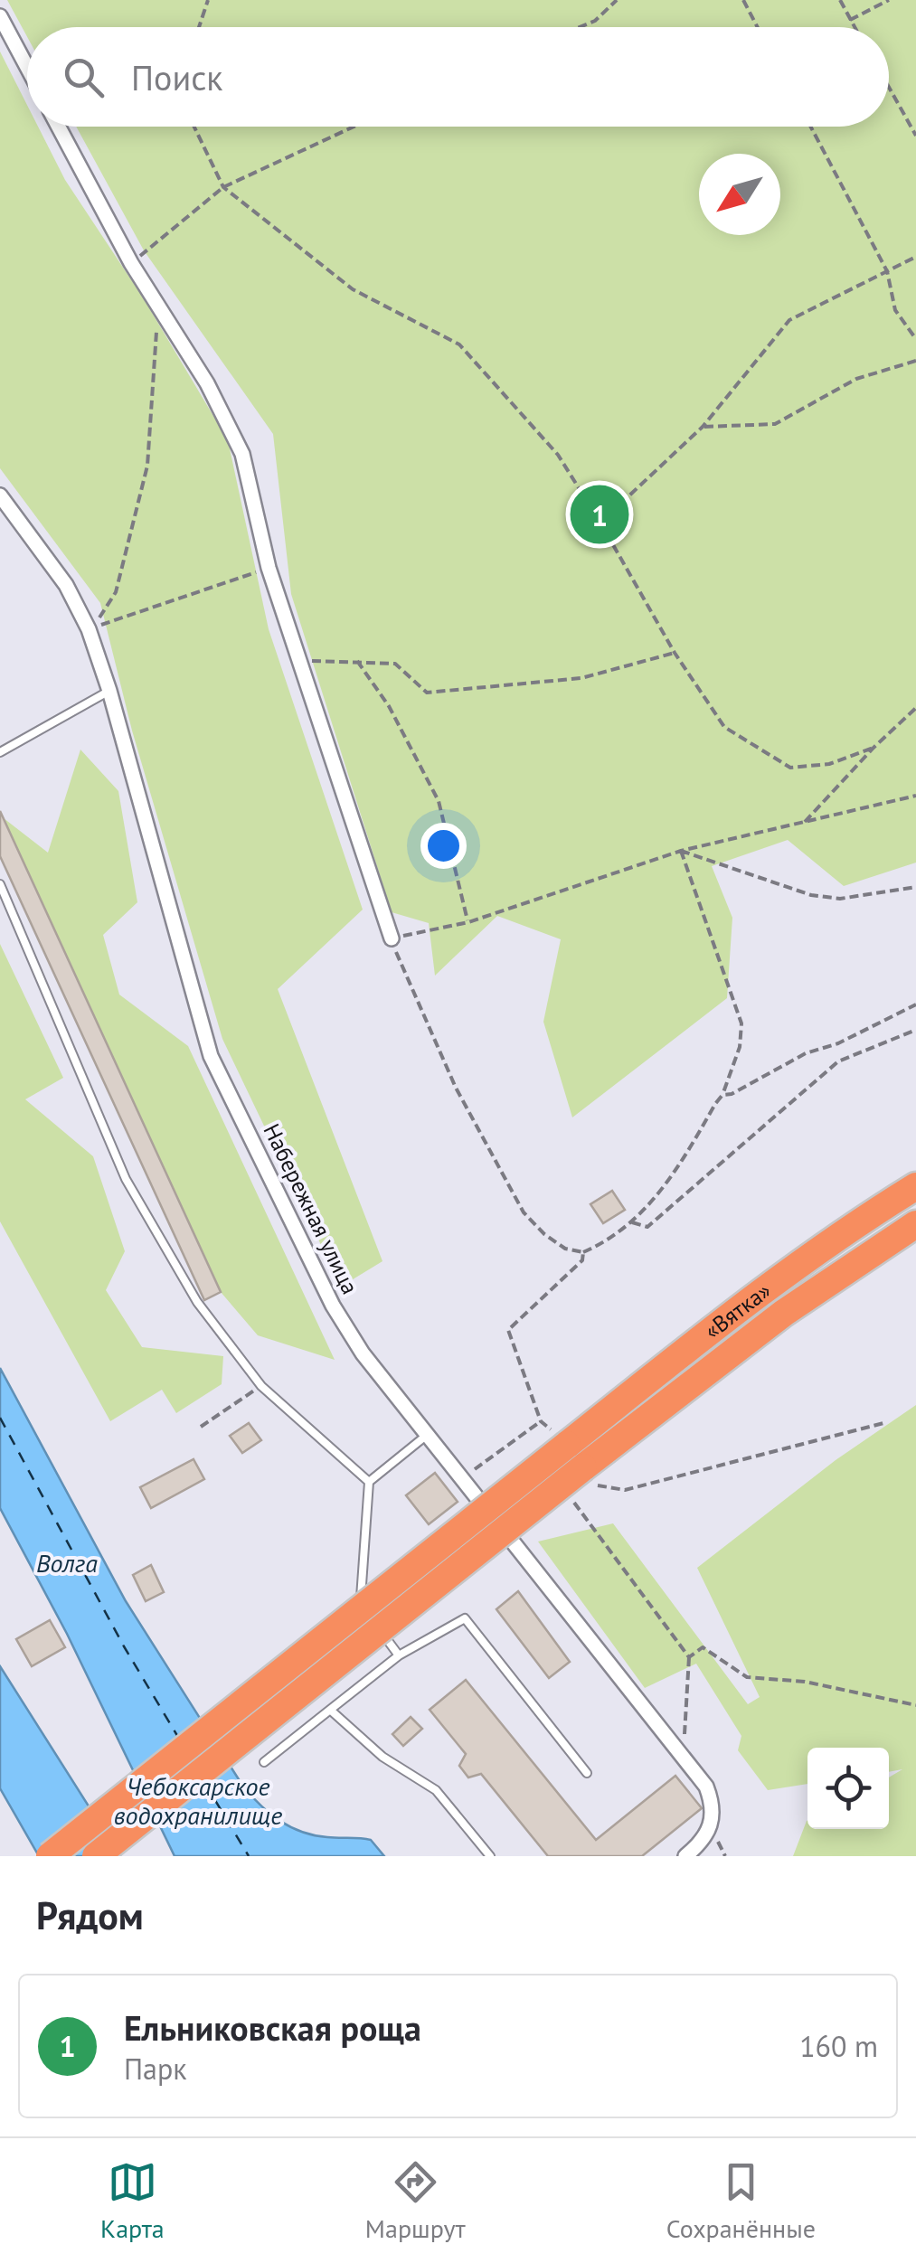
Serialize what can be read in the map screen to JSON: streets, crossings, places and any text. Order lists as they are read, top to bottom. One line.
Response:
{"streets":{"highway":["«Вятка»"],"street":["Набережная улица"]},"water":["Волга","Чебоксарское водохранилище"],"north":"bottom left","page":{"search":"Поиск","pins":"1","heading":"Рядом","list":[{"mark":"1","name":"Ельниковская роща","note":"Парк","value":"160 m"}],"nav":["Карта","Маршрут","Сохранённые"]}}
